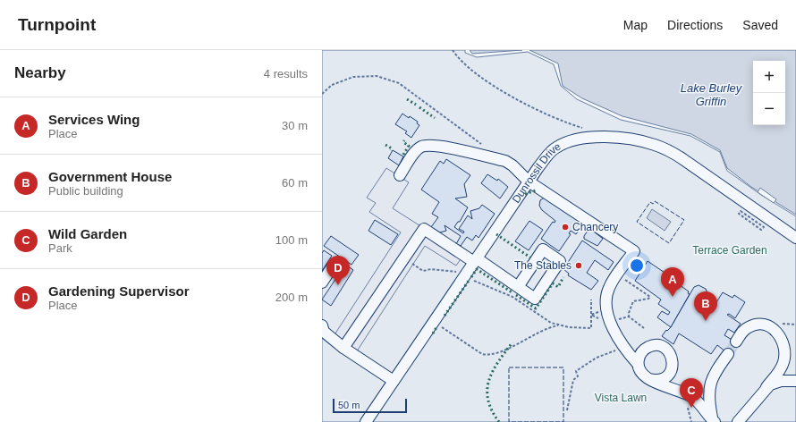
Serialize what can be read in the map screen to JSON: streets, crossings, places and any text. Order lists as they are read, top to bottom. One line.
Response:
{"streets":{"lane":["Dunrossil Drive"]},"water":["Lake Burley Griffin"],"parks":["Terrace Garden","Vista Lawn"],"places":["Chancery","The Stables"],"scale_bar":"50 m","page":{"header":"Turnpoint","nav":["Map","Directions","Saved"],"heading":["Nearby","4 results"],"map_buttons":["+","−"],"list":[{"mark":"A","name":"Services Wing","note":"Place","value":"30 m"},{"mark":"B","name":"Government House","note":"Public building","value":"60 m"},{"mark":"C","name":"Wild Garden","note":"Park","value":"100 m"},{"mark":"D","name":"Gardening Supervisor","note":"Place","value":"200 m"}],"pins":["D","A","B","C"],"scale":"50 m"}}
